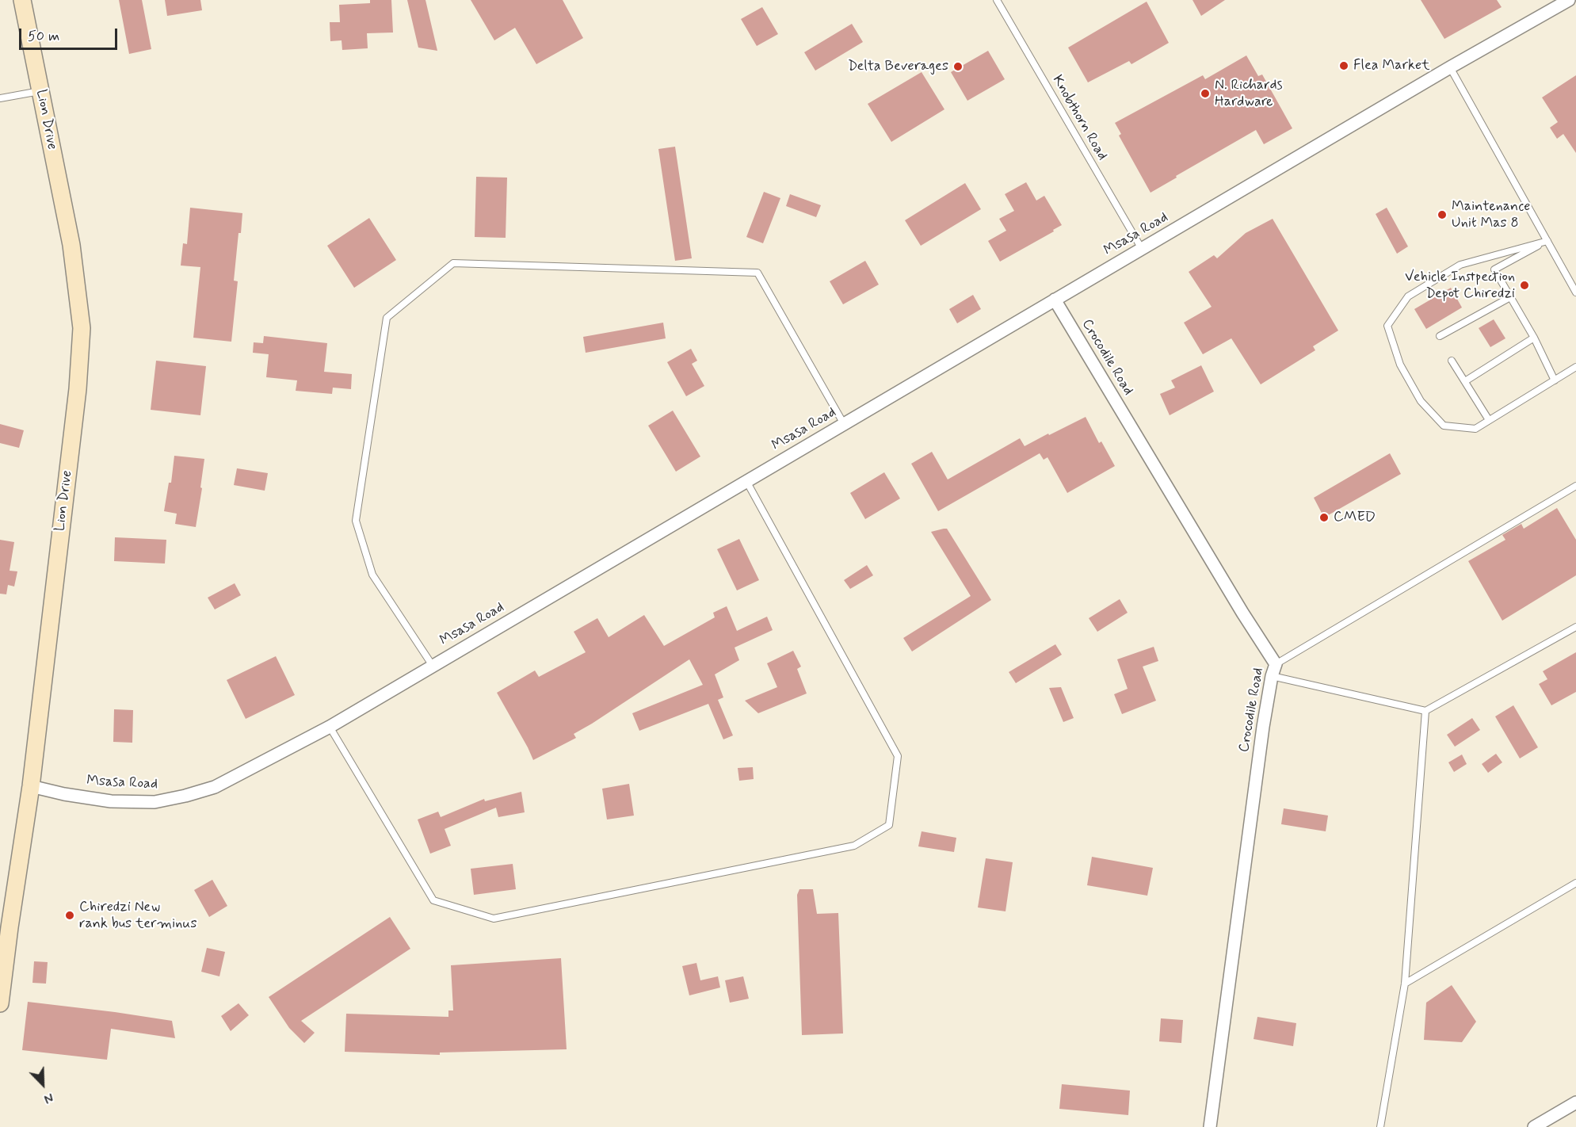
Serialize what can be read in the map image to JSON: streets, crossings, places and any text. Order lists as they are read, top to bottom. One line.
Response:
{"streets":{"street":["Lion Drive","Msasa Road","Crocodile Road"],"lane":["Knobthorn Road"]},"crossings":[["Knobthorn Road","Msasa Road"],["Lion Drive","Msasa Road"],["Msasa Road","Crocodile Road"]],"places":["Flea Market","Delta Beverages","N. Richards Hardware","Maintenance Unit Mas 8","Vehicle Instpection Depot Chiredzi","CMED","Chiredzi New rank bus terminus"],"scale_bar":"50 m","north":"bottom right"}
